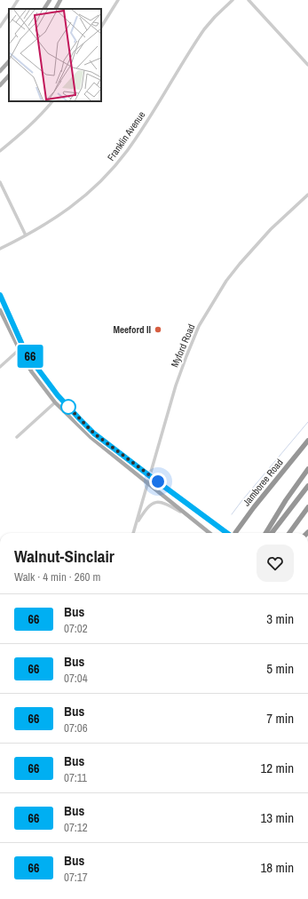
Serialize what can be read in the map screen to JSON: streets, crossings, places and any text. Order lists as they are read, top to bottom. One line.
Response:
{"streets":{"highway":["Jamboree Road"],"street":["Franklin Avenue","Myford Road"]},"places":["Meeford II"],"lines":["bus line 66"],"page":{"on_map":"66","heading":["Walnut-Sinclair","Walk · 4 min · 260 m"],"list":[{"mark":"66","name":"Bus","note":"07:02","value":"3 min"},{"mark":"66","name":"Bus","note":"07:04","value":"5 min"},{"mark":"66","name":"Bus","note":"07:06","value":"7 min"},{"mark":"66","name":"Bus","note":"07:11","value":"12 min"},{"mark":"66","name":"Bus","note":"07:12","value":"13 min"},{"mark":"66","name":"Bus","note":"07:17","value":"18 min"}]}}
